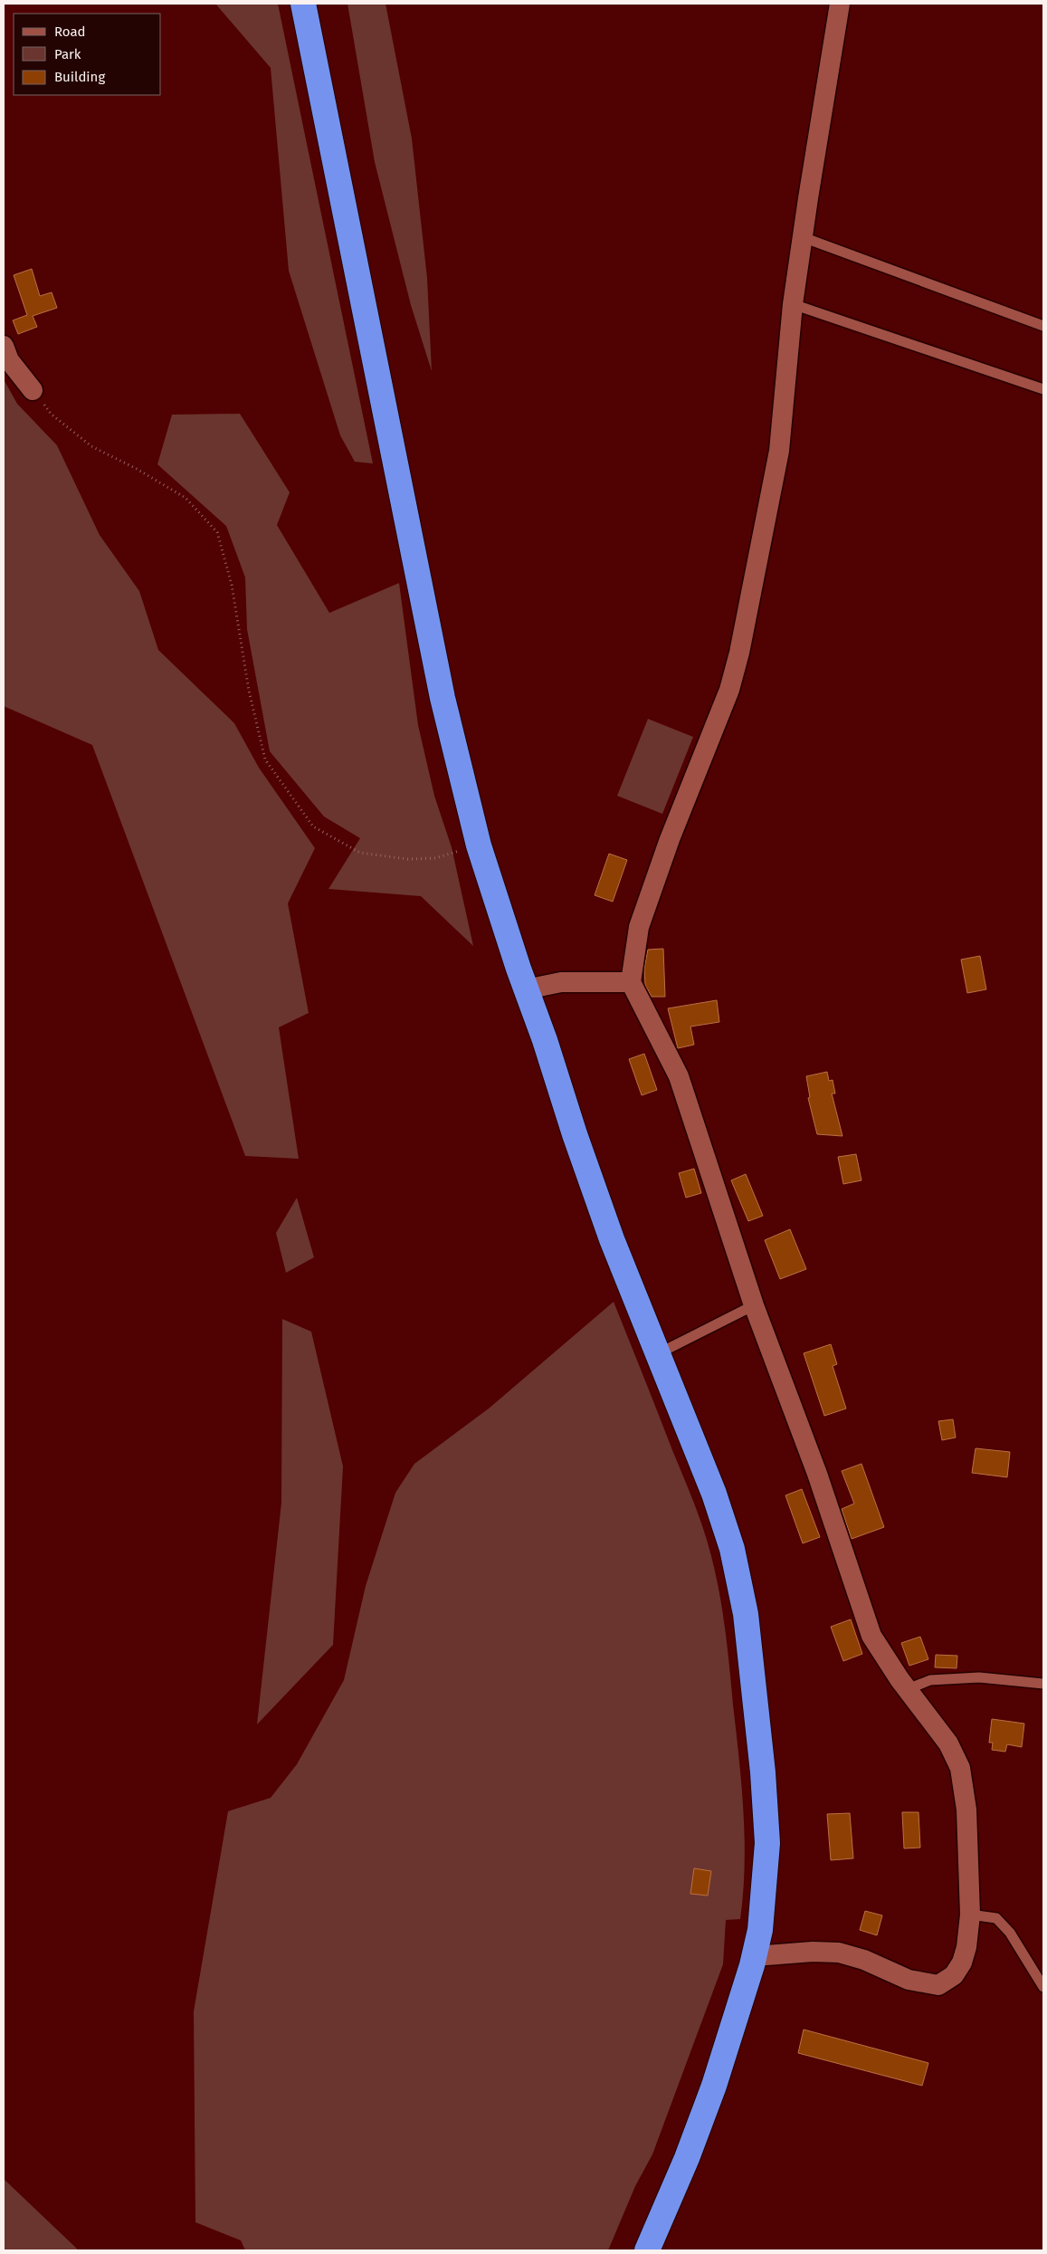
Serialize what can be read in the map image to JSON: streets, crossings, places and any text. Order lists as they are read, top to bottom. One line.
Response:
{"legend":["Road","Park","Building"]}
